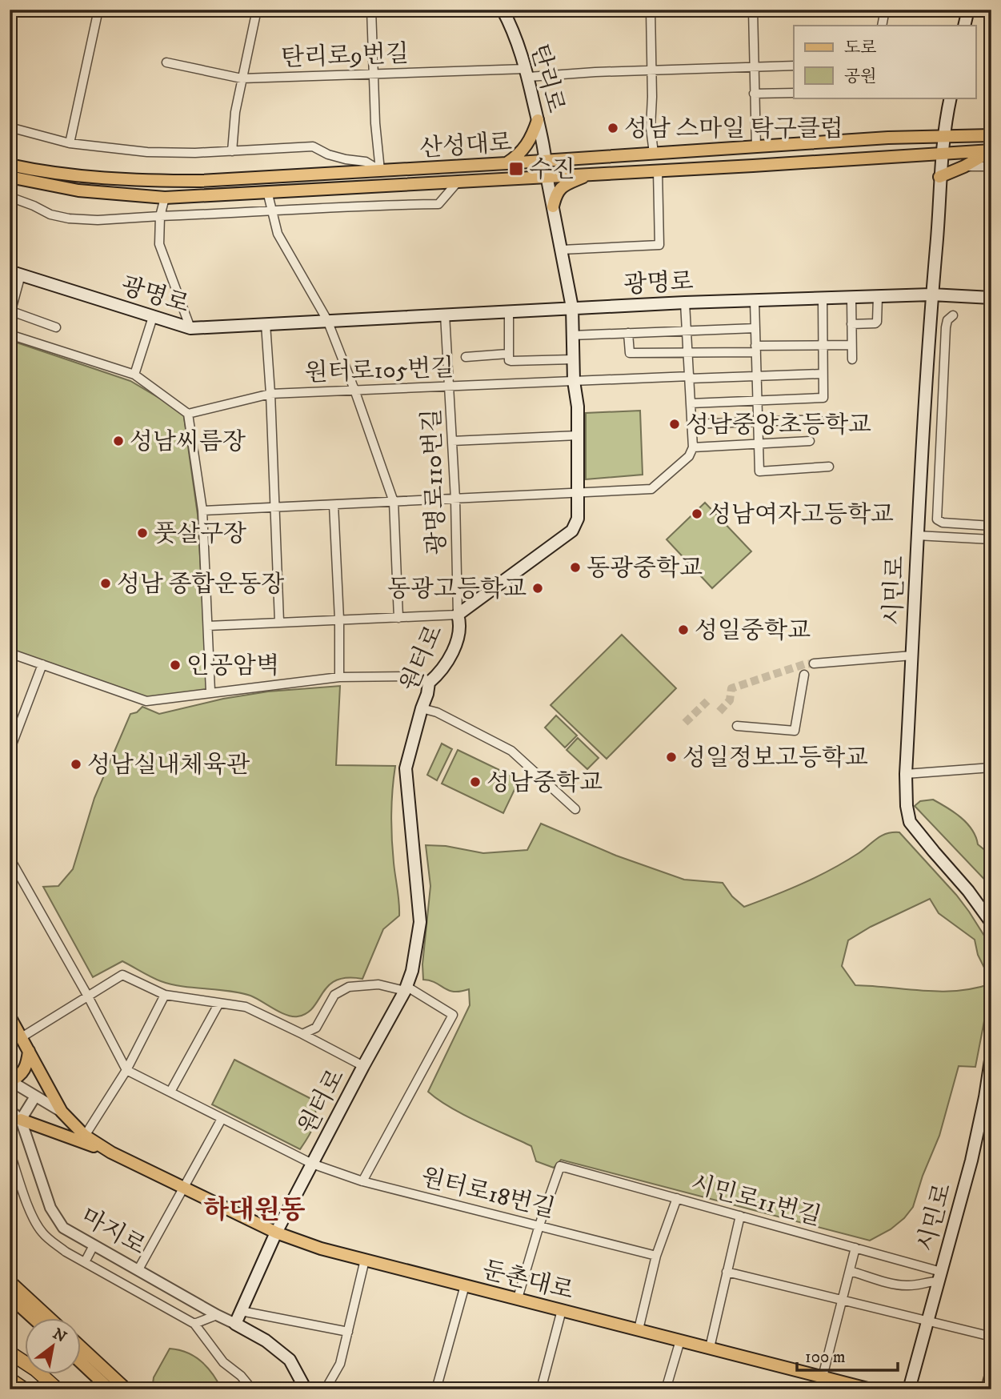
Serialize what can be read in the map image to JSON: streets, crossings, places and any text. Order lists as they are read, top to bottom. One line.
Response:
{"streets":{"main road":["탄리로","산성대로","광명로","시민로","원터로","마지로","둔촌대로"],"street":["탄리로9번길","원터로105번길","광명로110번길","원터로18번길","시민로11번길"]},"crossings":[["탄리로9번길","탄리로"],["탄리로","산성대로"],["탄리로","원터로"],["산성대로","시민로"],["산성대로","원터로"],["광명로","광명로110번길"],["광명로","시민로"],["광명로","원터로"],["원터로105번길","광명로110번길"],["원터로105번길","원터로"],["광명로110번길","원터로"],["시민로","시민로11번길"],["원터로","원터로18번길"],["원터로","둔촌대로"],["원터로18번길","시민로11번길"]],"districts":["하대원동"],"places":{"other":["성남 스마일 탁구클럽","성남중앙초등학교","성남씨름장","성남여자고등학교","풋살구장","동광중학교","성남 종합운동장","동광고등학교","성일중학교","인공암벽","성일정보고등학교","성남실내체육관","성남중학교"],"transit":["수진"]},"legend":["도로","공원"],"scale_bar":"100 m","north":"top right"}
